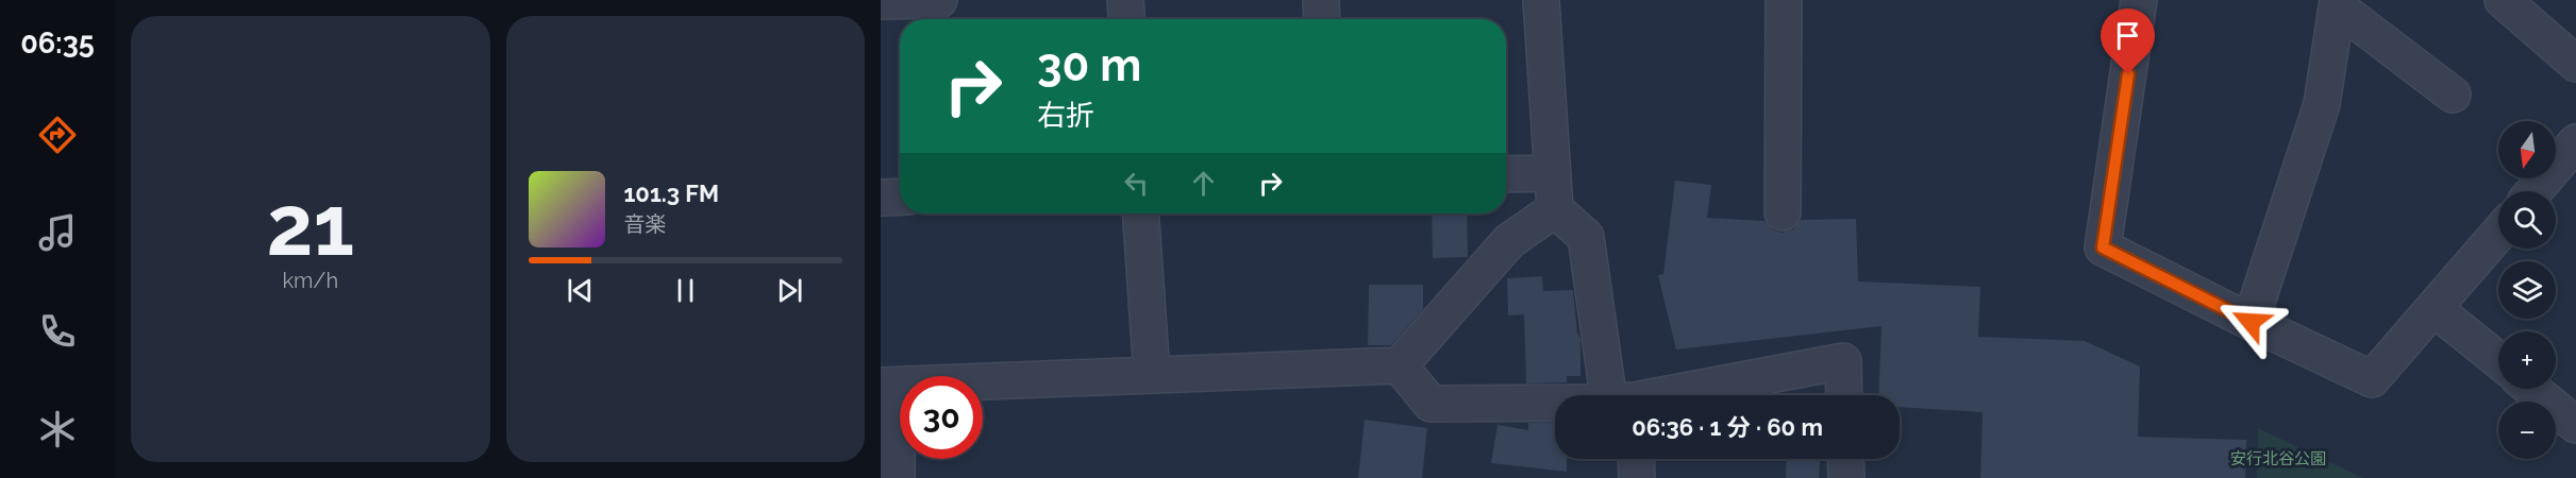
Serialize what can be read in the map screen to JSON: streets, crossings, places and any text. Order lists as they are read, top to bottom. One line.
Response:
{"parks":["安行北谷公園"],"north":"bottom","page":{"tabs":"06:35","tile":["21","km/h"],"turn":["30 m","右折"],"map_buttons":["+","−"],"song":["101.3 FM","音楽"],"limit":"30","trip":"06:36 · 1 分 · 60 m"}}
